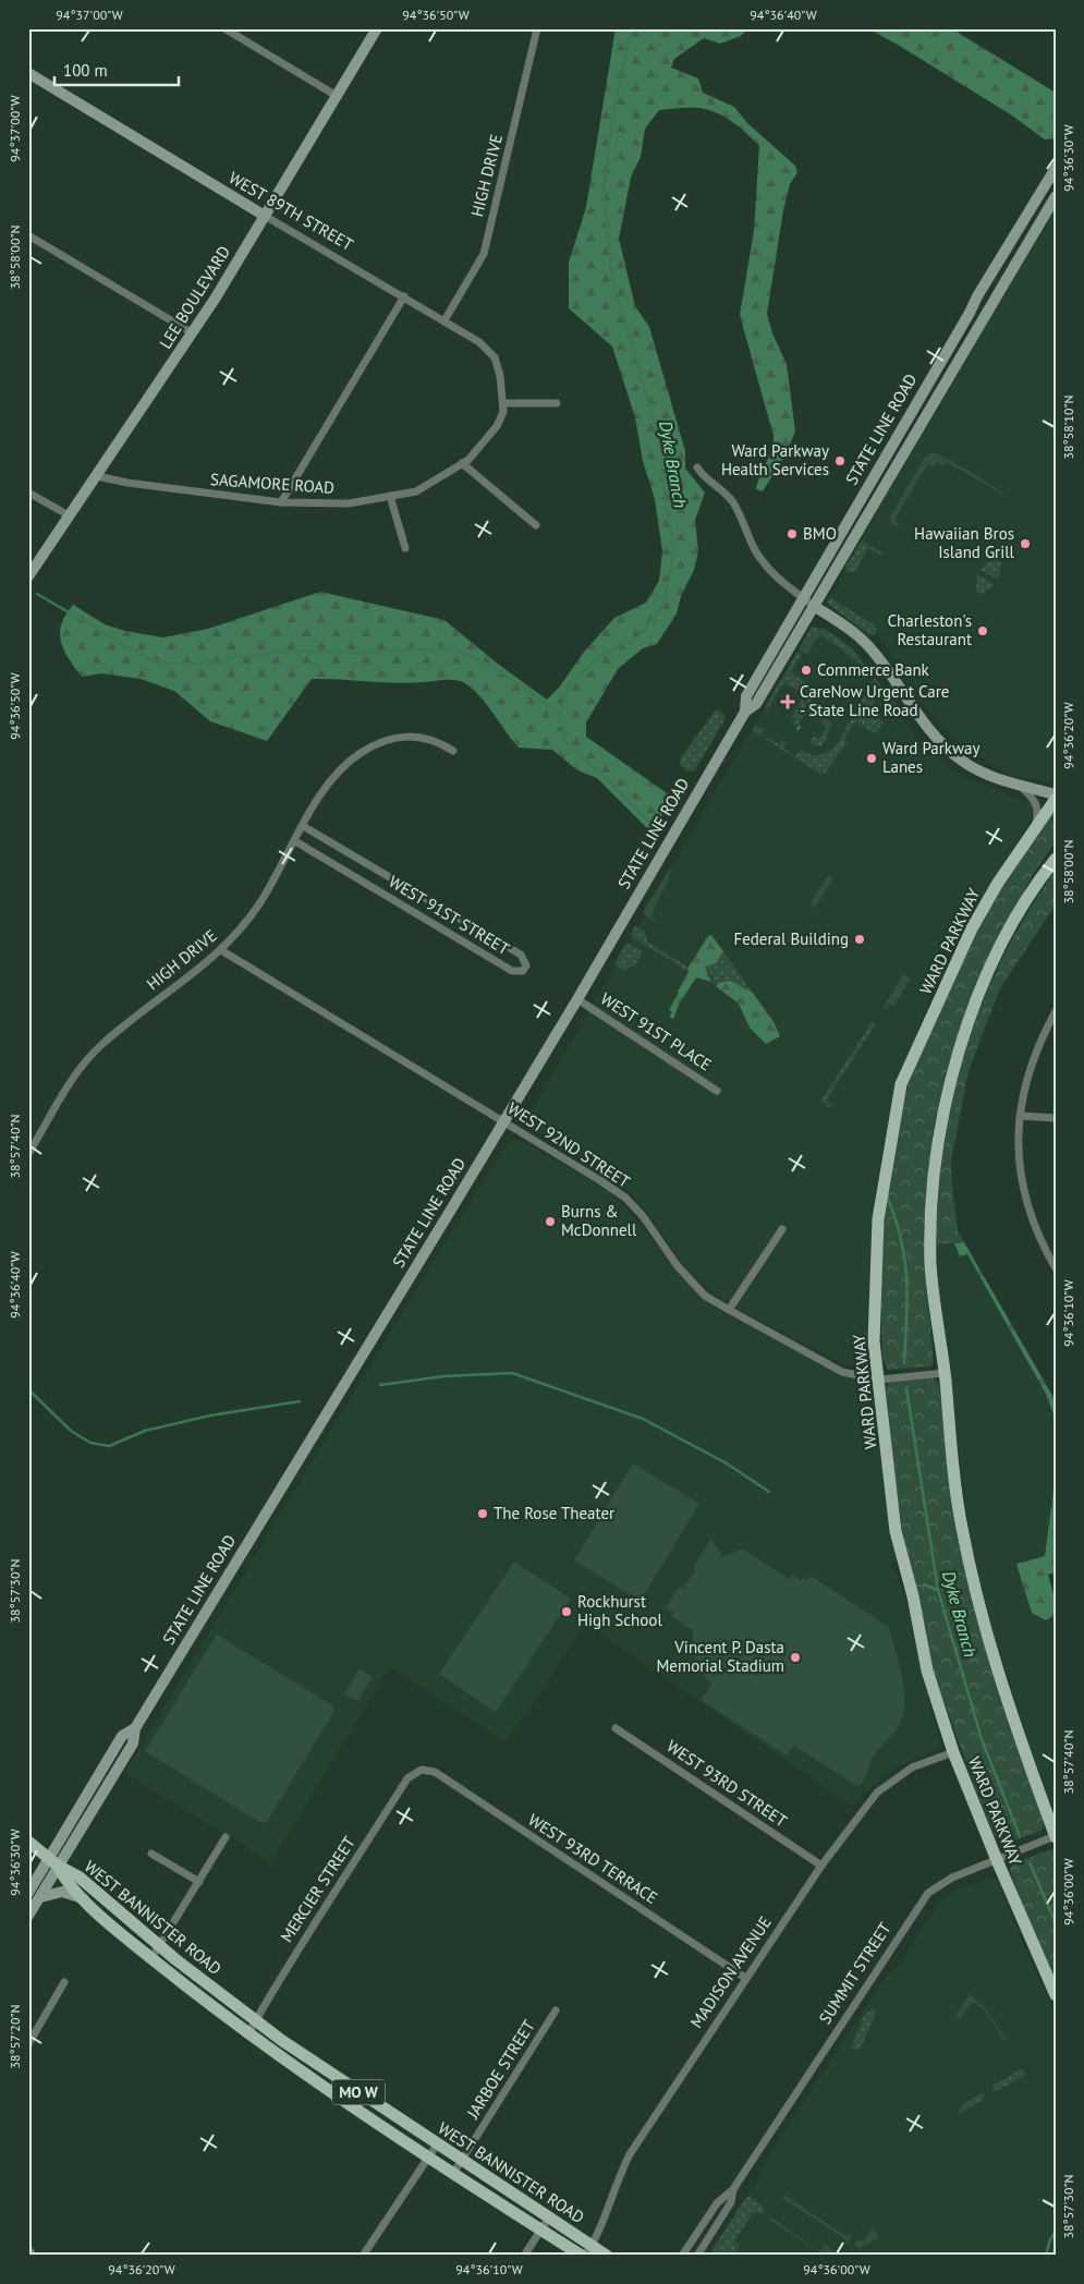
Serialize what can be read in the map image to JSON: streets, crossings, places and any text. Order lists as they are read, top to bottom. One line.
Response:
{"streets":{"main road":["WEST 89TH STREET","LEE BOULEVARD","STATE LINE ROAD","WARD PARKWAY","WEST BANNISTER ROAD","MO W"],"street":["HIGH DRIVE","SAGAMORE ROAD","WEST 91ST STREET","WEST 91ST PLACE","WEST 92ND STREET","WEST 93RD STREET","WEST 93RD TERRACE","MERCIER STREET","MADISON AVENUE","SUMMIT STREET","JARBOE STREET"]},"crossings":[["HIGH DRIVE","WEST 89TH STREET"],["HIGH DRIVE","WEST 91ST STREET"],["HIGH DRIVE","WEST 92ND STREET"],["WEST 89TH STREET","LEE BOULEVARD"],["WEST 89TH STREET","SAGAMORE ROAD"],["LEE BOULEVARD","SAGAMORE ROAD"],["STATE LINE ROAD","WEST 91ST PLACE"],["STATE LINE ROAD","WEST 92ND STREET"],["STATE LINE ROAD","WEST BANNISTER ROAD"],["WARD PARKWAY","WEST 92ND STREET"],["WARD PARKWAY","MADISON AVENUE"],["WARD PARKWAY","SUMMIT STREET"],["WEST 93RD STREET","MADISON AVENUE"],["WEST 93RD TERRACE","MERCIER STREET"],["WEST 93RD TERRACE","MADISON AVENUE"],["MERCIER STREET","WEST BANNISTER ROAD"],["WEST BANNISTER ROAD","MADISON AVENUE"],["WEST BANNISTER ROAD","JARBOE STREET"]],"water":["Dyke Branch"],"places":{"other":["Ward Parkway Health Services","BMO","Hawaiian Bros Island Grill","Charleston's Restaurant","Commerce Bank","Ward Parkway Lanes","Federal Building","Burns & McDonnell","The Rose Theater","Rockhurst High School","Vincent P. Dasta Memorial Stadium"],"health":["CareNow Urgent Care - State Line Road"]},"scale_bar":"100 m","coordinates":["94°37'00\"W","94°36'50\"W","94°36'40\"W","94°36'30\"W","38°58'00\"N","38°58'10\"N","94°36'20\"W","38°57'40\"N","94°36'10\"W","38°57'30\"N","94°36'00\"W","38°57'20\"N"]}
